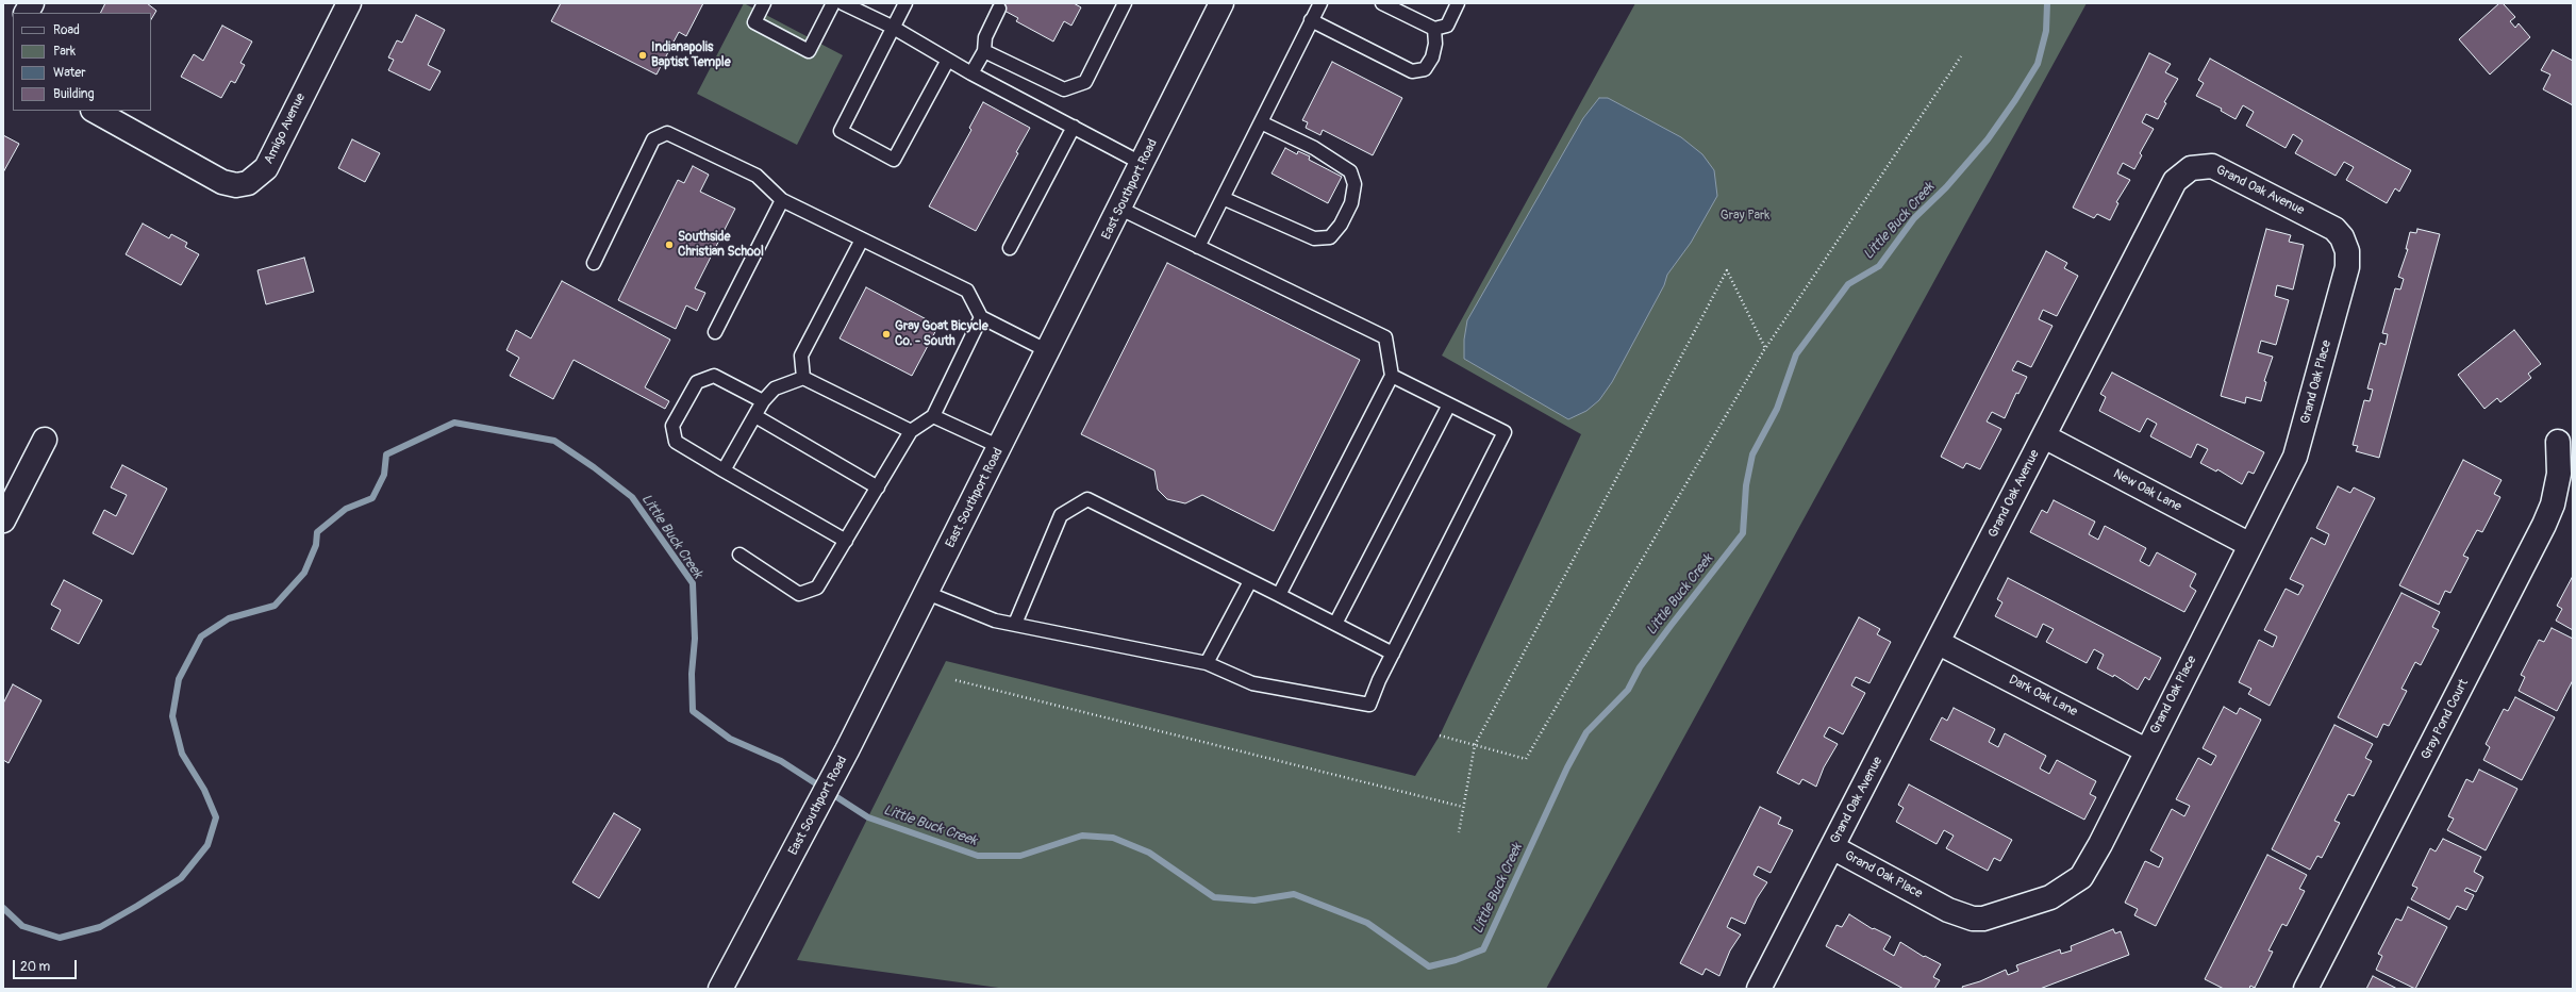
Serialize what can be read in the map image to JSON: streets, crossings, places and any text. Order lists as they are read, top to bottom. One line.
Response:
{"streets":{"street":["Amigo Avenue","East Southport Road","Grand Oak Avenue","Grand Oak Place","New Oak Lane","Dark Oak Lane","Gray Pond Court"]},"crossings":[["Grand Oak Avenue","Grand Oak Place"],["Grand Oak Avenue","New Oak Lane"],["Grand Oak Avenue","Dark Oak Lane"],["Grand Oak Place","New Oak Lane"],["Grand Oak Place","Dark Oak Lane"]],"water":["Little Buck Creek"],"parks":["Gray Park"],"places":["Indianapolis Baptist Temple","Southside Christian School","Gray Goat Bicycle Co. - South"],"legend":["Road","Park","Water","Building"],"scale_bar":"20 m"}
